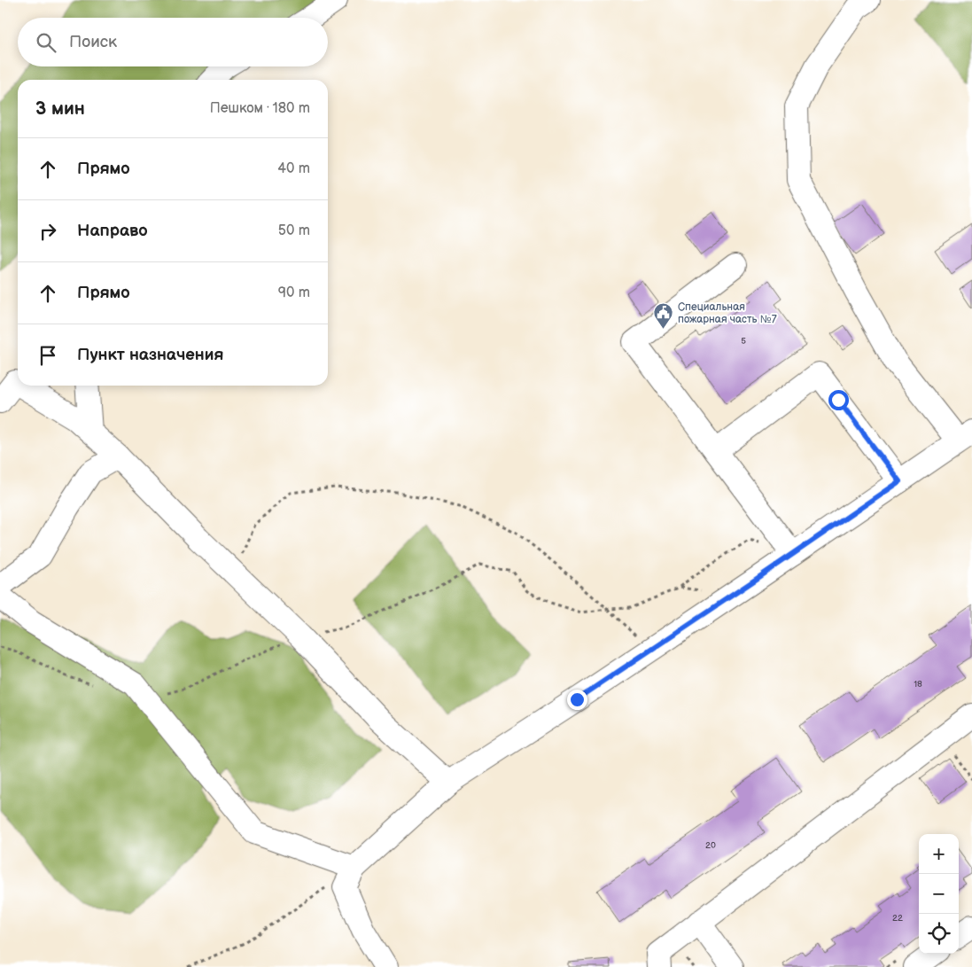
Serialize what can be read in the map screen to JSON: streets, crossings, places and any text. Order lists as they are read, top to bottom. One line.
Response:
{"places":{"public building":["Специальная пожарная часть №7"]},"house_numbers":["5","18","20","22"],"page":{"search":"Поиск","heading":["3 мин","Пешком · 180 m"],"list":[["Прямо","40 m"],["Направо","50 m"],["Прямо","90 m"],"Пункт назначения"],"map_buttons":["+","−"]}}
